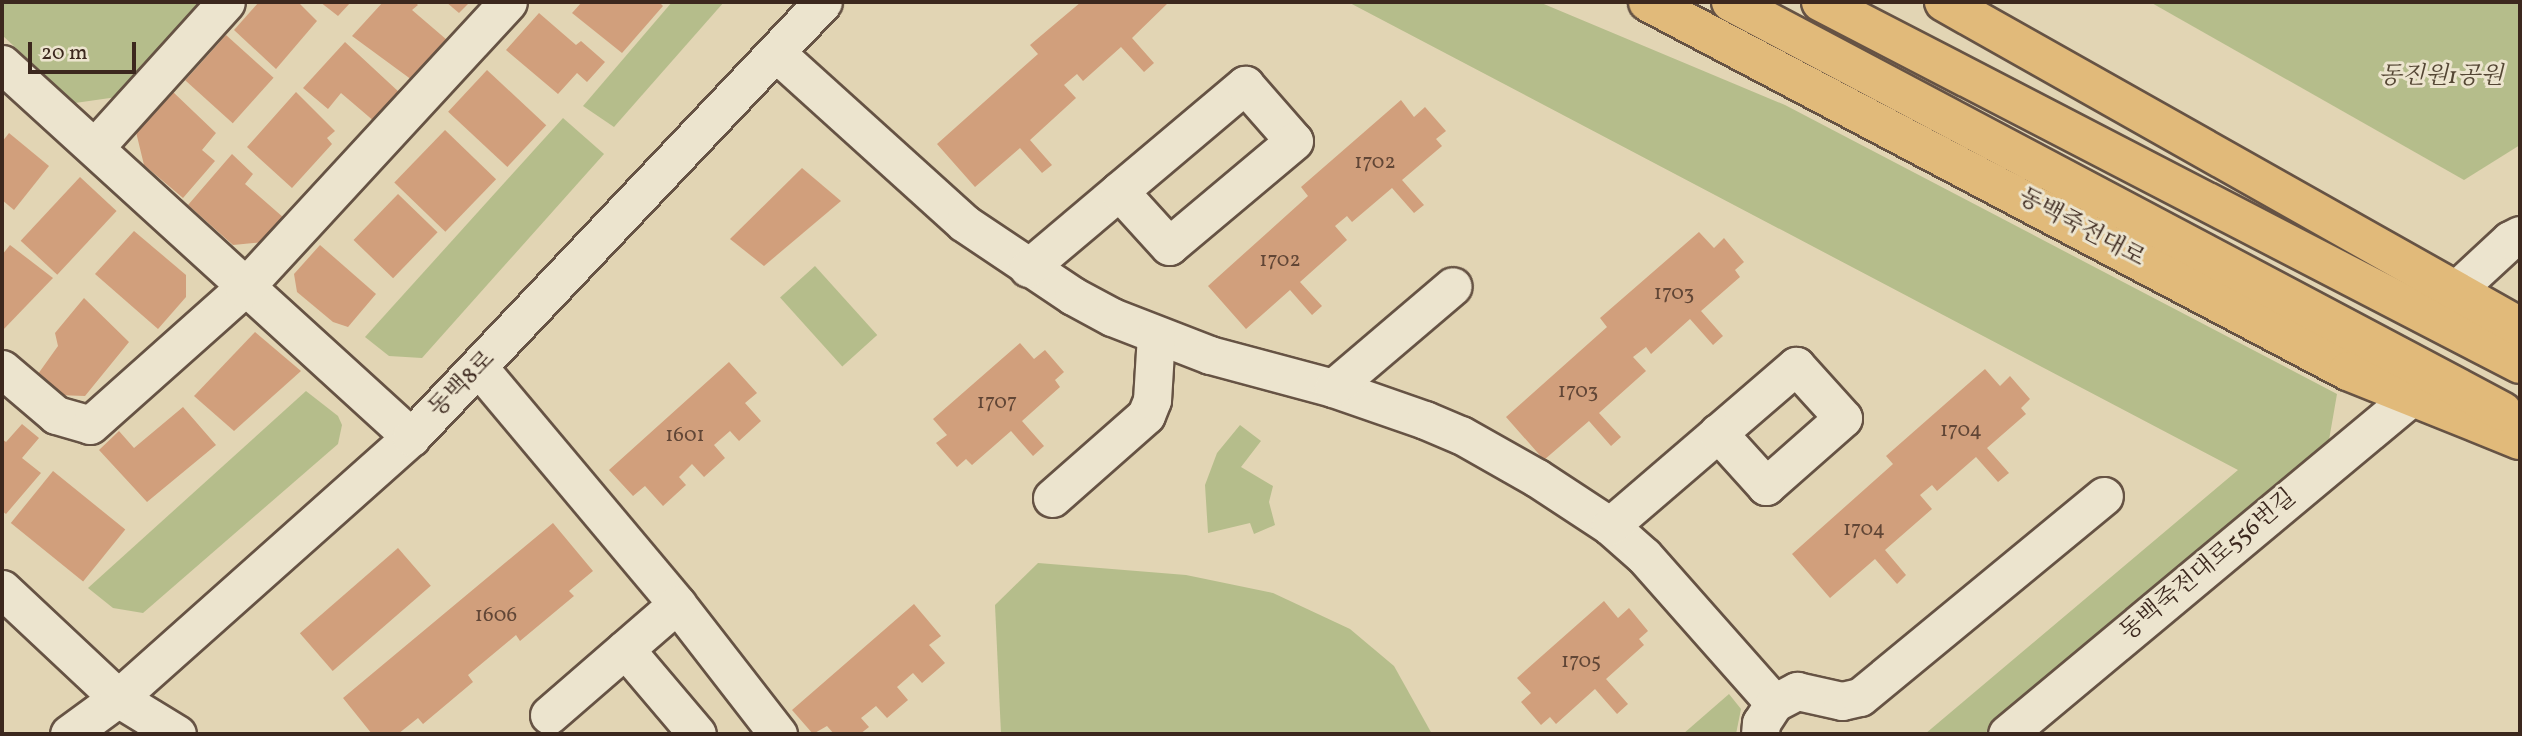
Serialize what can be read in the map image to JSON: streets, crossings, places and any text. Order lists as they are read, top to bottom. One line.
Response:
{"streets":{"main road":["동백죽전대로"],"street":["동백8로","동백죽전대로556번길"]},"crossings":[["동백죽전대로","동백죽전대로556번길"]],"parks":["동진원1공원"],"house_numbers":["1702","1702","1703","1703","1707","1704","1601","1704","1606","1705"],"scale_bar":"20 m"}
